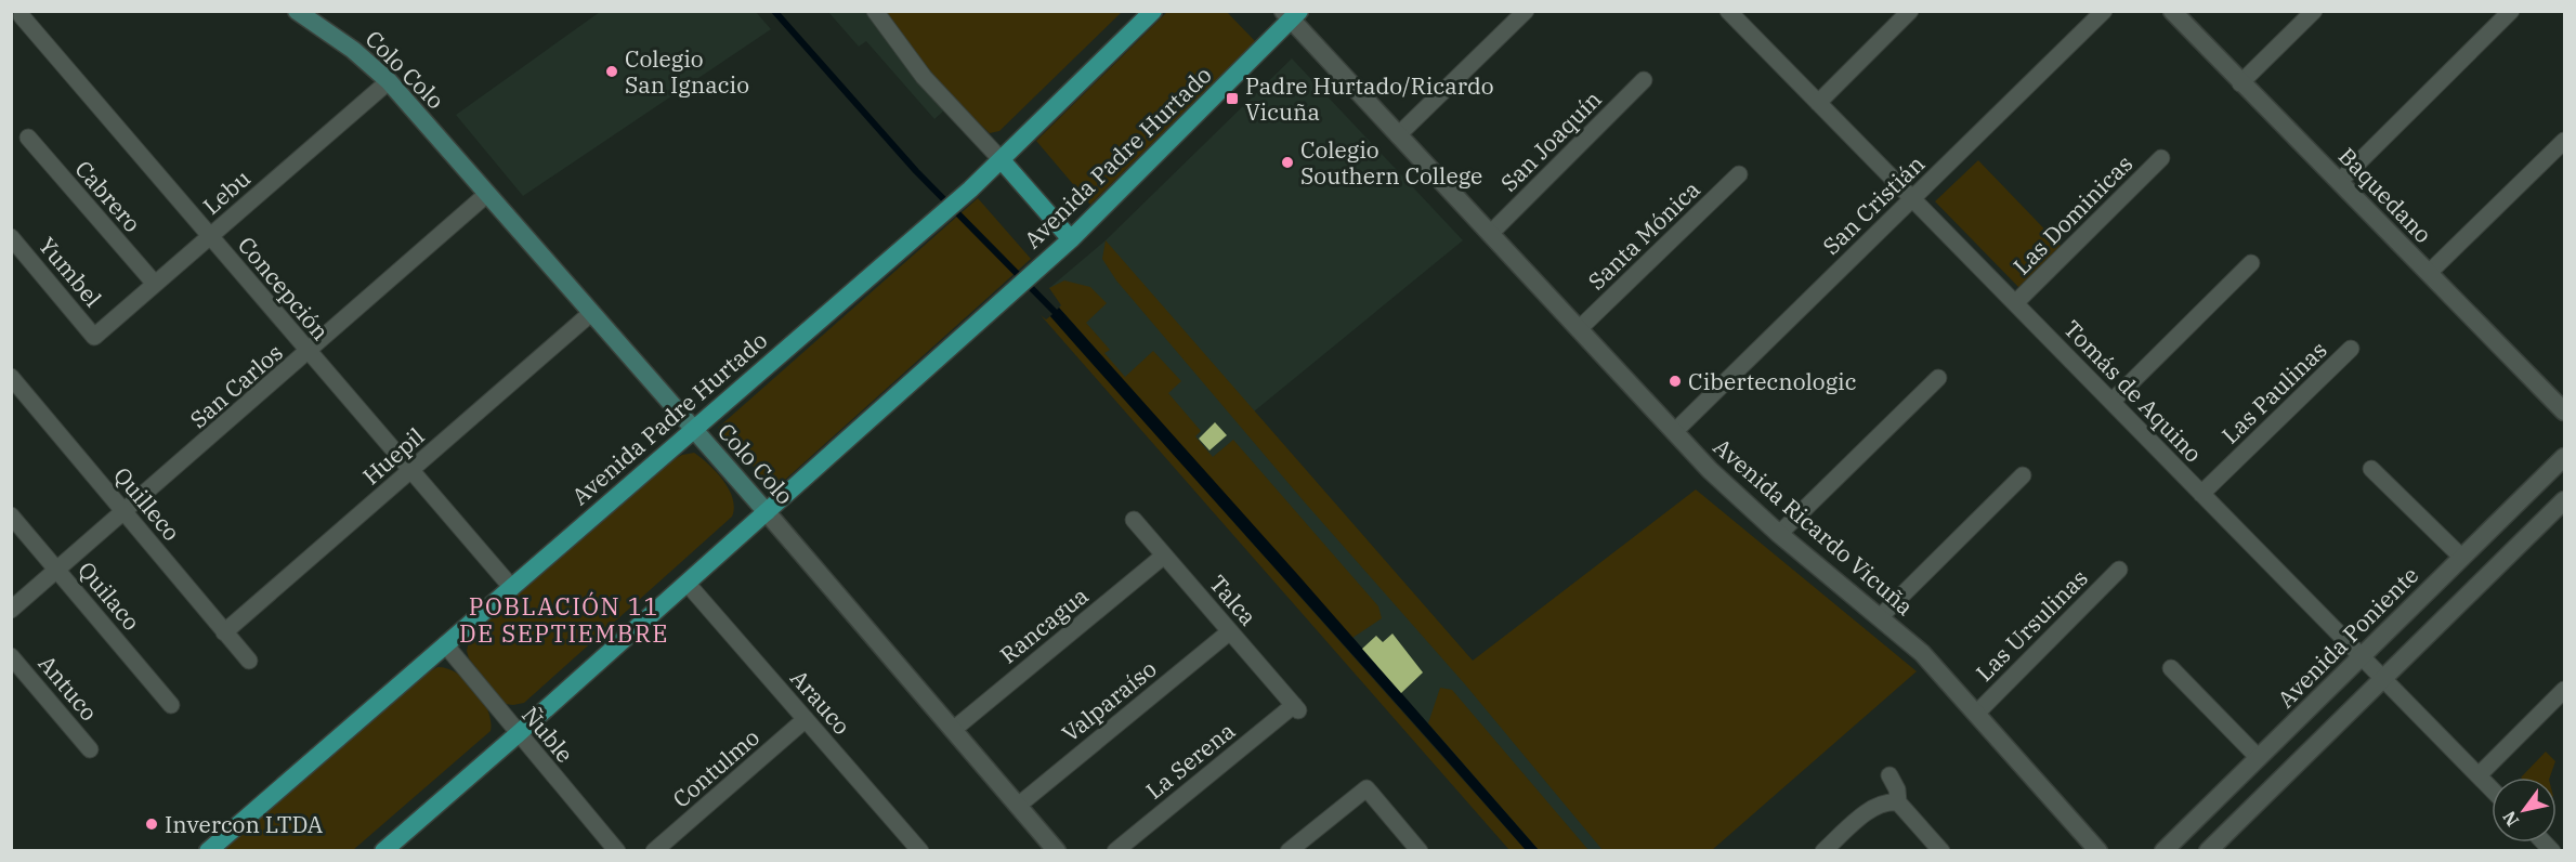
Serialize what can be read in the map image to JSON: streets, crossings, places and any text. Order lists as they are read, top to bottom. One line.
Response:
{"streets":{"main road":["Colo Colo","Avenida Padre Hurtado"],"street":["San Joaquín","Lebu","Baquedano","Cabrero","San Cristián","Las Dominicas","Santa Mónica","Yumbel","Concepción","San Carlos","Tomás de Aquino","Las Paulinas","Huepil","Quilleco","Avenida Ricardo Vicuña","Quilaco","Talca","Rancagua","Las Ursulinas","Avenida Poniente","Antuco","Valparaíso","Arauco","Ñuble","La Serena","Contulmo"]},"crossings":[["Colo Colo","Avenida Padre Hurtado"],["Colo Colo","Lebu"],["Colo Colo","San Carlos"],["Colo Colo","Huepil"],["Colo Colo","Rancagua"],["Colo Colo","Valparaíso"],["San Joaquín","Avenida Ricardo Vicuña"],["Avenida Padre Hurtado","Concepción"],["Avenida Padre Hurtado","Avenida Ricardo Vicuña"],["Avenida Padre Hurtado","Arauco"],["Avenida Padre Hurtado","Ñuble"],["Lebu","Cabrero"],["Lebu","Yumbel"],["Lebu","Concepción"],["San Cristián","Tomás de Aquino"],["San Cristián","Avenida Ricardo Vicuña"],["Las Dominicas","Tomás de Aquino"],["Santa Mónica","Avenida Ricardo Vicuña"],["Concepción","San Carlos"],["Concepción","Huepil"],["San Carlos","Quilleco"],["San Carlos","Quilaco"],["Tomás de Aquino","Las Paulinas"],["Tomás de Aquino","Avenida Poniente"],["Huepil","Quilleco"],["Avenida Ricardo Vicuña","Las Ursulinas"],["Talca","Rancagua"],["Talca","Valparaíso"],["Talca","La Serena"],["Arauco","Contulmo"]],"districts":["POBLACIÓN 11 DE SEPTIEMBRE"],"places":{"other":["Colegio San Ignacio","Colegio Southern College","Cibertecnologic","Invercon LTDA"],"transit":["Padre Hurtado/Ricardo Vicuña"]},"north":"bottom left"}
